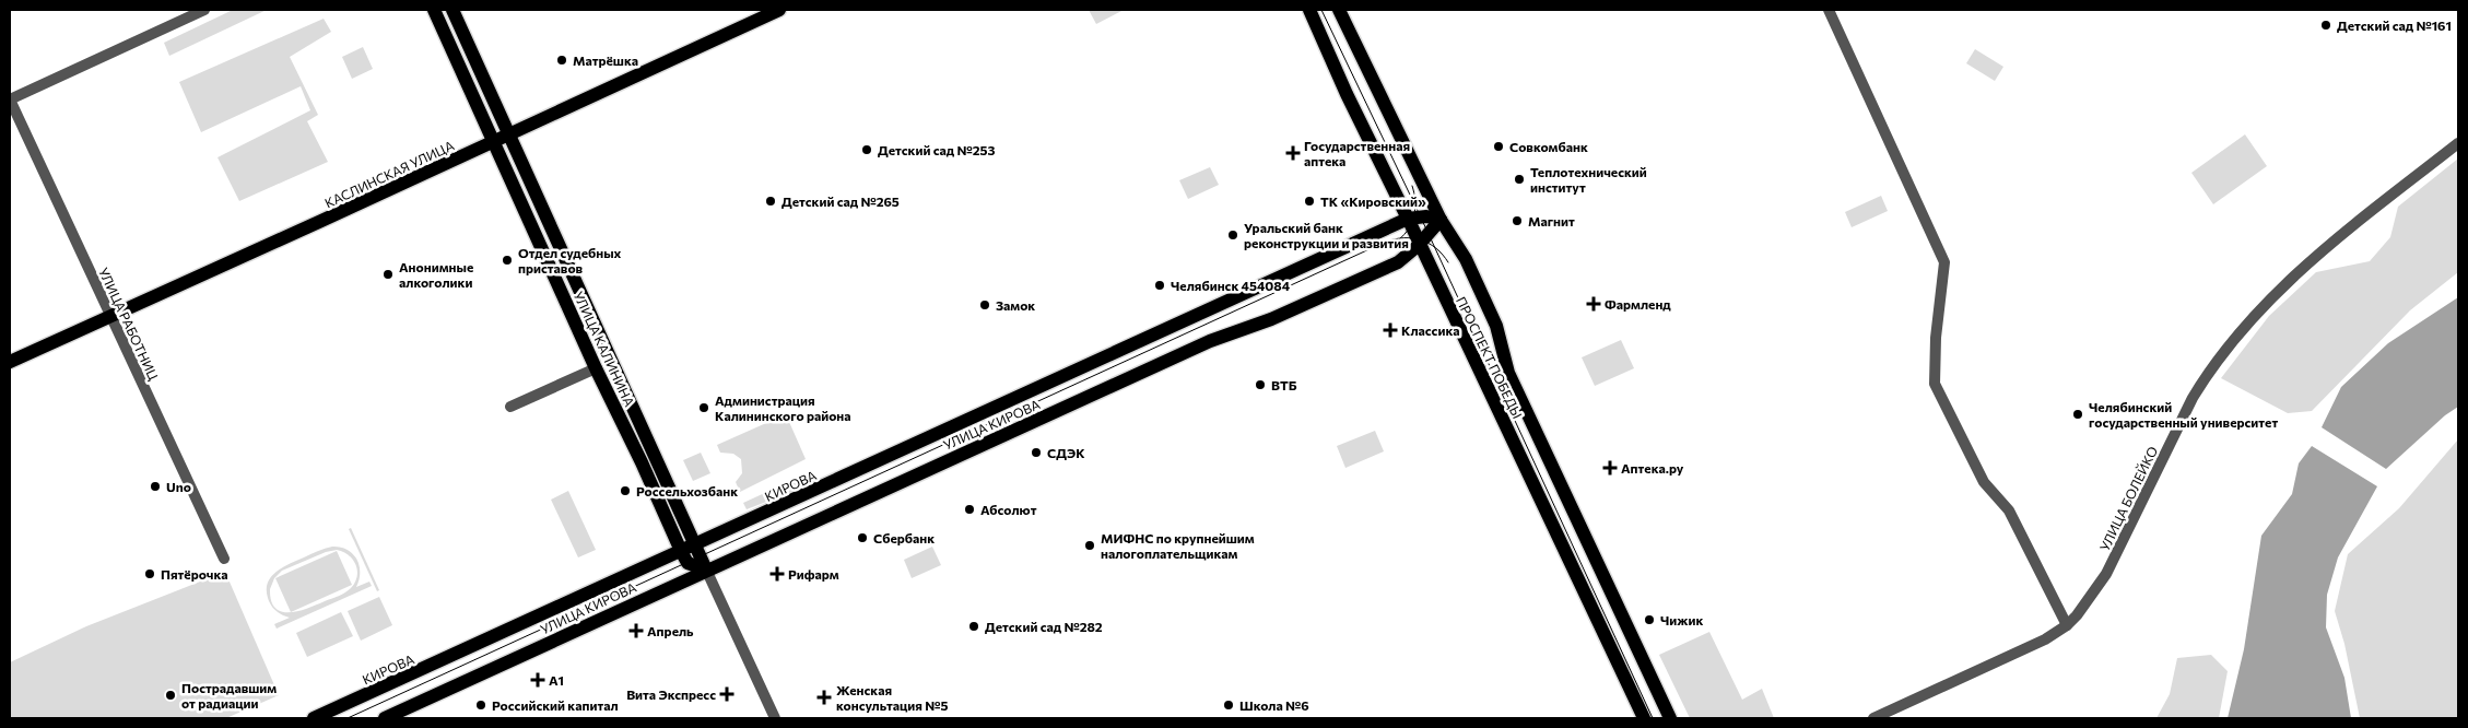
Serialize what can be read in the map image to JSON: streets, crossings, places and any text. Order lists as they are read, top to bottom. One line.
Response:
{"streets":{"main road":["КАСЛИНСКАЯ УЛИЦА","УЛИЦА КАЛИНИНА","ПРОСПЕКТ ПОБЕДЫ","УЛИЦА КИРОВА","КИРОВА"],"street":["УЛИЦА РАБОТНИЦ","УЛИЦА БОЛЕЙКО"]},"crossings":[["КАСЛИНСКАЯ УЛИЦА","УЛИЦА РАБОТНИЦ"],["КАСЛИНСКАЯ УЛИЦА","УЛИЦА КАЛИНИНА"],["УЛИЦА КАЛИНИНА","УЛИЦА КИРОВА"],["УЛИЦА КАЛИНИНА","КИРОВА"],["ПРОСПЕКТ ПОБЕДЫ","УЛИЦА КИРОВА"],["ПРОСПЕКТ ПОБЕДЫ","КИРОВА"]],"places":{"other":["Детский сад №161","Матрёшка","Совкомбанк","Детский сад №253","Теплотехнический институт","Детский сад №265","ТК «Кировский»","Магнит","Уральский банк реконструкции и развития","Отдел судебных приставов","Анонимные алкоголики","Челябинск 454084","Замок","ВТБ","Администрация Калининского района","Челябинский государственный университет","СДЭК","Uno","Россельхозбанк","Абсолют","Сбербанк","МИФНС по крупнейшим налогоплательщикам","Пятёрочка","Чижик","Детский сад №282","Пострадавшим от радиации","Российский капитал","Школа №6"],"health":["Государственная аптека","Фармленд","Классика","Аптека.ру","Рифарм","Апрель","А1","Вита Экспресс","Женская консультация №5"]}}
